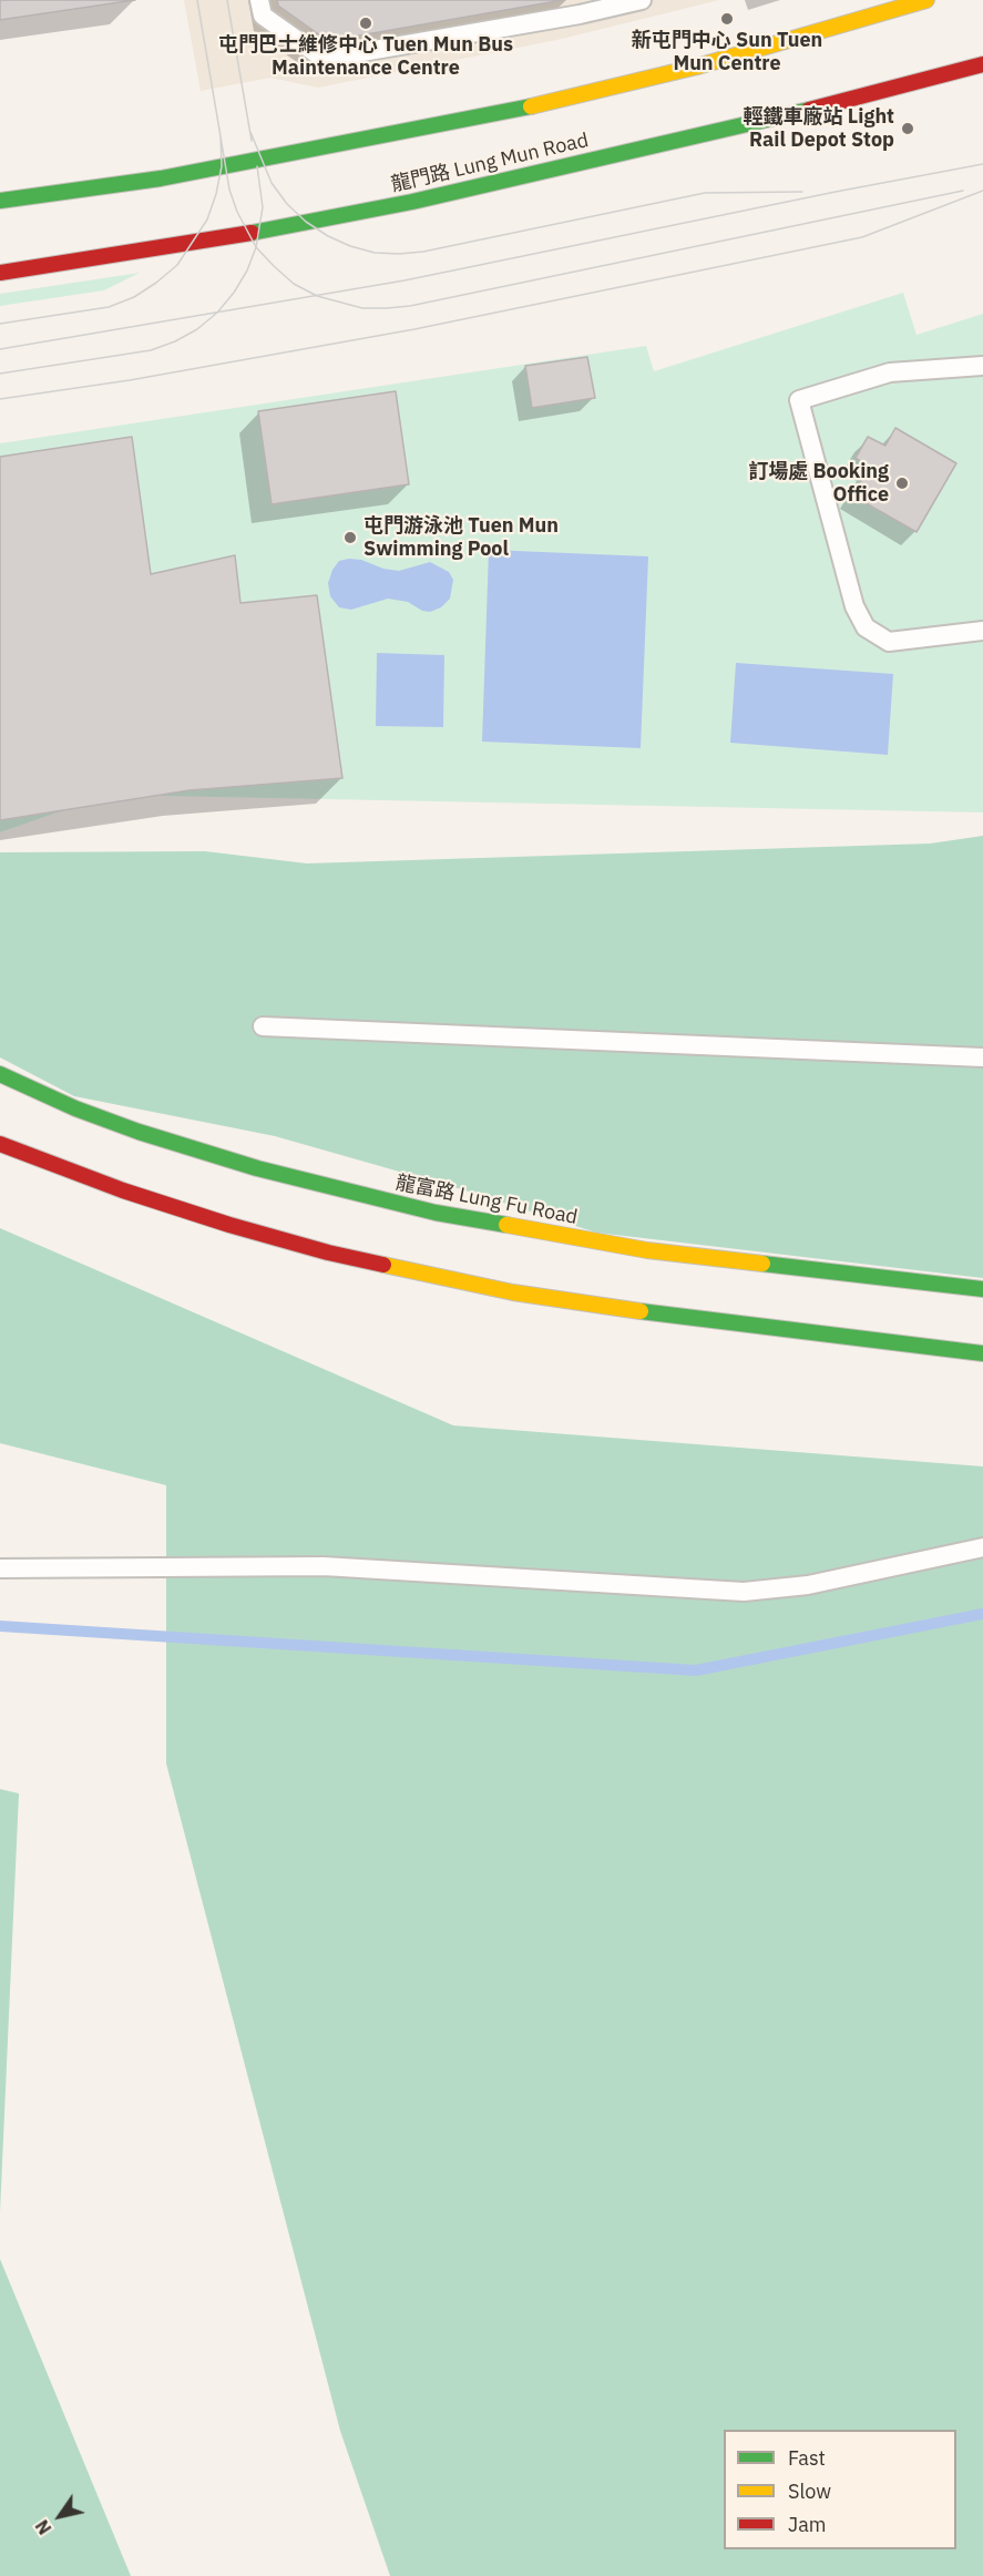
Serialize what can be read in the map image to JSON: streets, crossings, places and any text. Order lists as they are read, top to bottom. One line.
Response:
{"streets":{"main road":["龍門路 Lung Mun Road","龍富路 Lung Fu Road"]},"places":["新屯門中心 Sun Tuen Mun Centre","屯門巴士維修中心 Tuen Mun Bus Maintenance Centre","輕鐵車廠站 Light Rail Depot Stop","訂場處 Booking Office","屯門游泳池 Tuen Mun Swimming Pool"],"legend":["Fast","Slow","Jam"],"north":"bottom left"}
